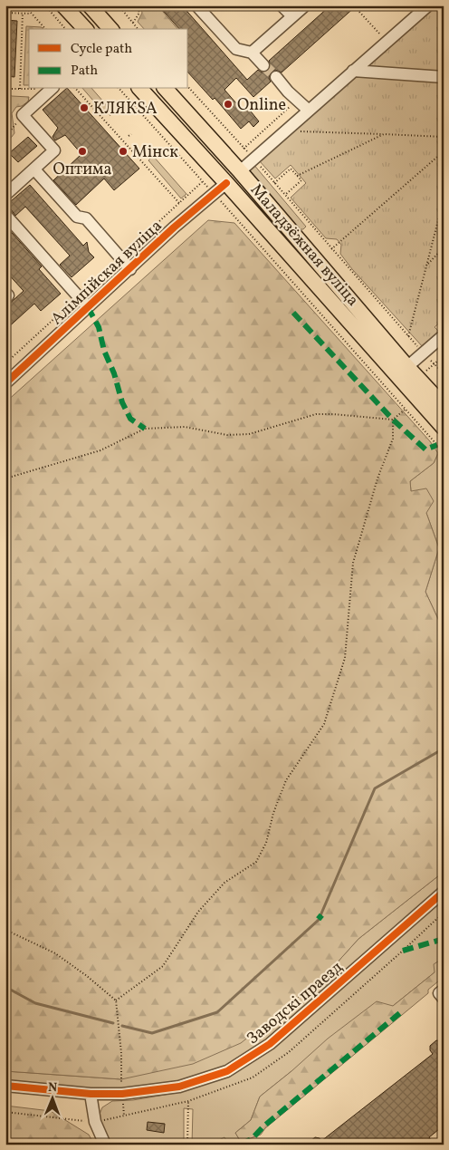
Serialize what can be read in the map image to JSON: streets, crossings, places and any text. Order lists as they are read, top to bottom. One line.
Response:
{"streets":{"main road":["Маладзёжная вуліца"],"street":["Алімпійская вуліца","Заводскі праезд"]},"crossings":[["Маладзёжная вуліца","Алімпійская вуліца"]],"places":["Online","КЛЯКSА","Оптима","Мінск"],"legend":["Cycle path","Path"],"north":"top"}
